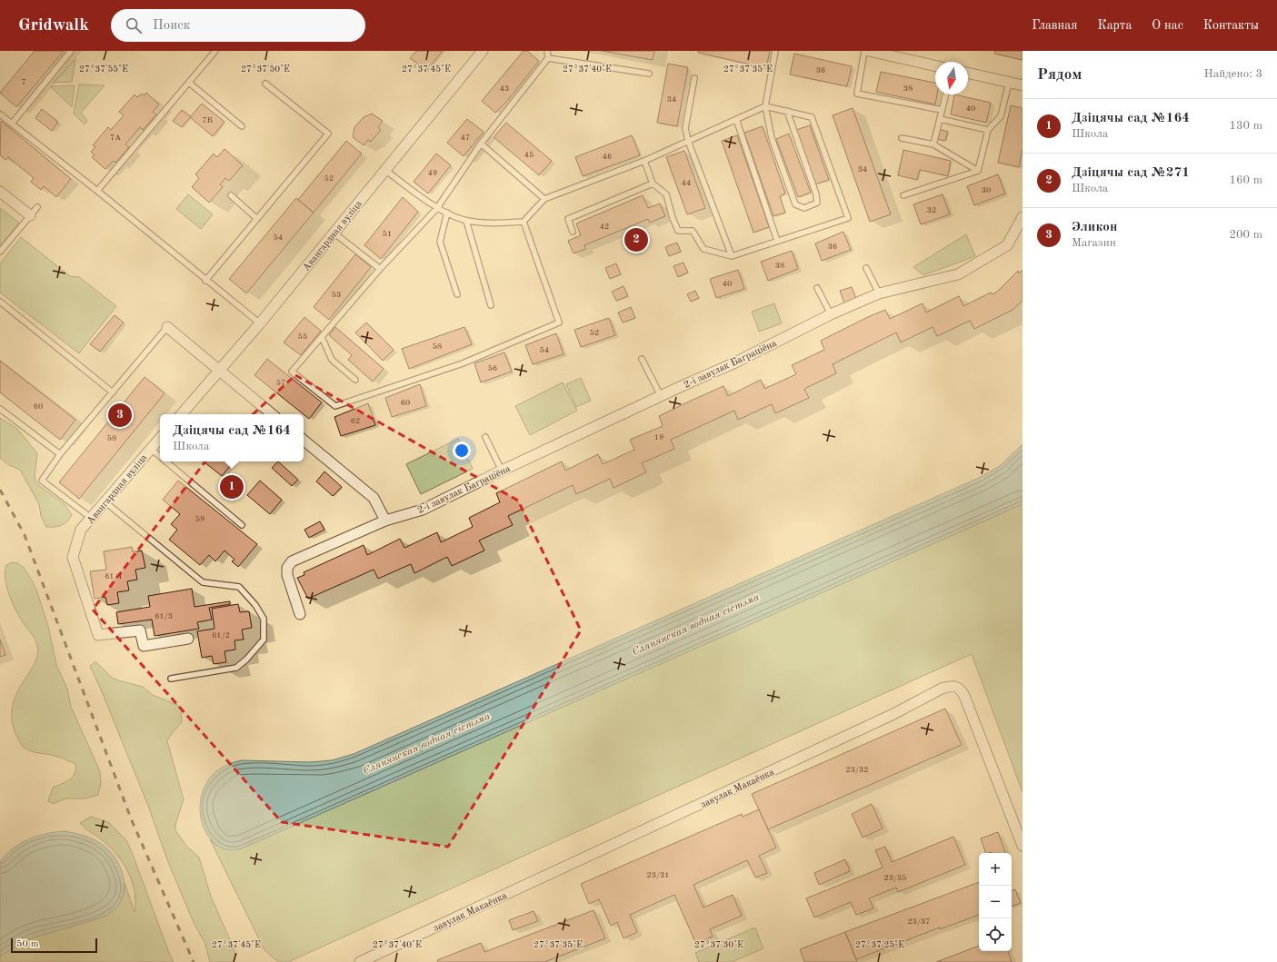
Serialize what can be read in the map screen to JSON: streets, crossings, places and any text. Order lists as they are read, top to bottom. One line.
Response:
{"streets":{"street":["Авангардная вуліца","2-і завулак Баграціёна","завулак Макаёнка"]},"water":["Сляпянская водная сістэма"],"house_numbers":["36","7","43","38","34","40","7Б","7А","47","45","46","34","49","52","44","30","32","42","51","54","36","38","40","53","52","55","58","54","56","57","60","60","62","19","58","59","61/1","61/3","61/2","23/32","23/31","23/35","23/37"],"scale_bar":"50 m","north":"bottom","page":{"header":"Gridwalk","search":"Поиск","nav":["Главная","Карта","О нас","Контакты"],"heading":["Рядом","Найдено: 3"],"list":[{"mark":"1","name":"Дзіцячы сад №164","note":"Школа","value":"130 m"},{"mark":"2","name":"Дзіцячы сад №271","note":"Школа","value":"160 m"},{"mark":"3","name":"Эликон","note":"Магазин","value":"200 m"}],"pins":["2","3","1"],"popup":["Дзіцячы сад №164","Школа"],"map_buttons":["+","−"],"scale":"50 m"},"coordinates":["27°37'55\"E","27°37'50\"E","27°37'45\"E","27°37'40\"E","27°37'35\"E","27°37'30\"E","27°37'25\"E"]}
